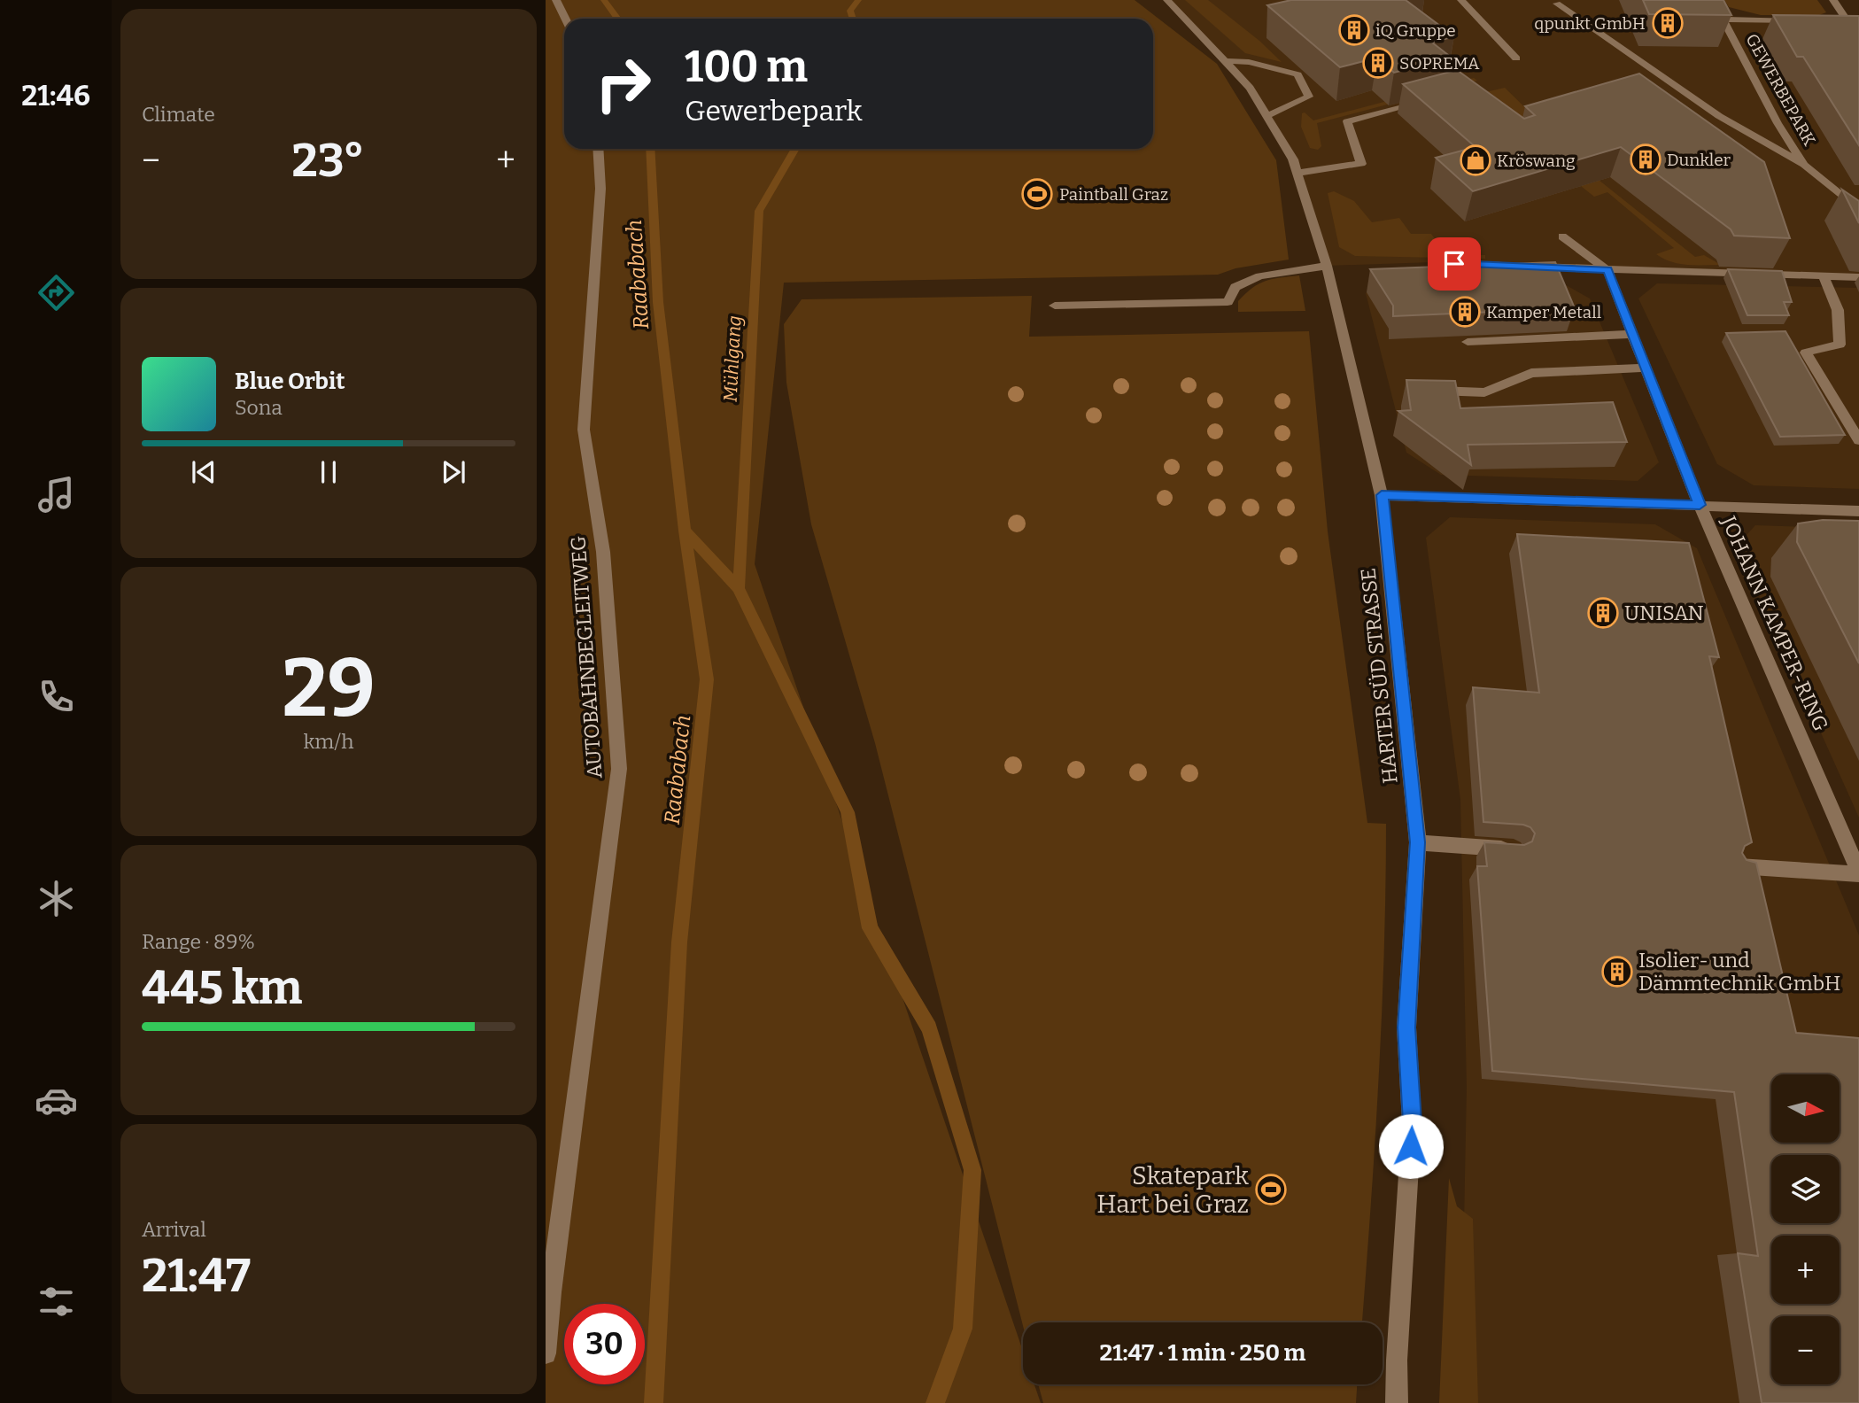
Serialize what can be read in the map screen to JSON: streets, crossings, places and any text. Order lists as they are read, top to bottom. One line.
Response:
{"streets":{"street":["GEWERBEPARK","JOHANN KAMPER-RING","AUTOBAHNBEGLEITWEG","HARTER SÜD STRASSE"]},"water":["Raababach","Mühlgang"],"places":{"building":["qpunkt GmbH","iQ Gruppe","SOPREMA","Dunkler","Kamper Metall","UNISAN","Isolier- und Dämmtechnik GmbH"],"shop":["Kröswang"],"sports":["Paintball Graz","Skatepark Hart bei Graz"]},"north":"right","page":{"tabs":"21:46","tile":["Climate",["29","km/h"],["Range · 89%","445 km"],["Arrival","21:47"]],"turn":["100 m","Gewerbepark"],"heat":["−","23°","+"],"song":["Blue Orbit","Sona"],"map_buttons":["+","−"],"limit":"30","trip":"21:47 · 1 min · 250 m"}}
